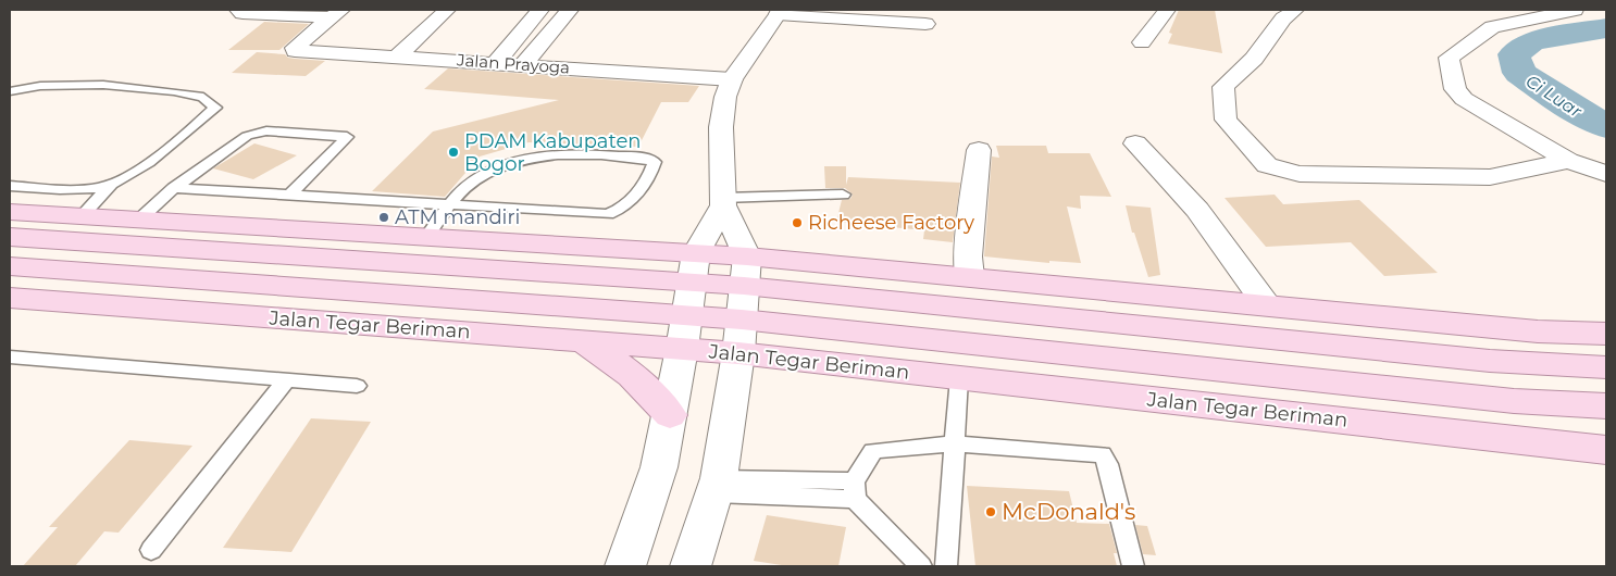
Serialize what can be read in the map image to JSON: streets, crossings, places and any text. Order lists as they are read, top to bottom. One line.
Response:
{"streets":{"main road":["Jalan Tegar Beriman"],"street":["Jalan Prayoga"]},"water":["Ci Luar"],"places":["PDAM Kabupaten Bogor","ATM mandiri","Richeese Factory","McDonald's"]}
